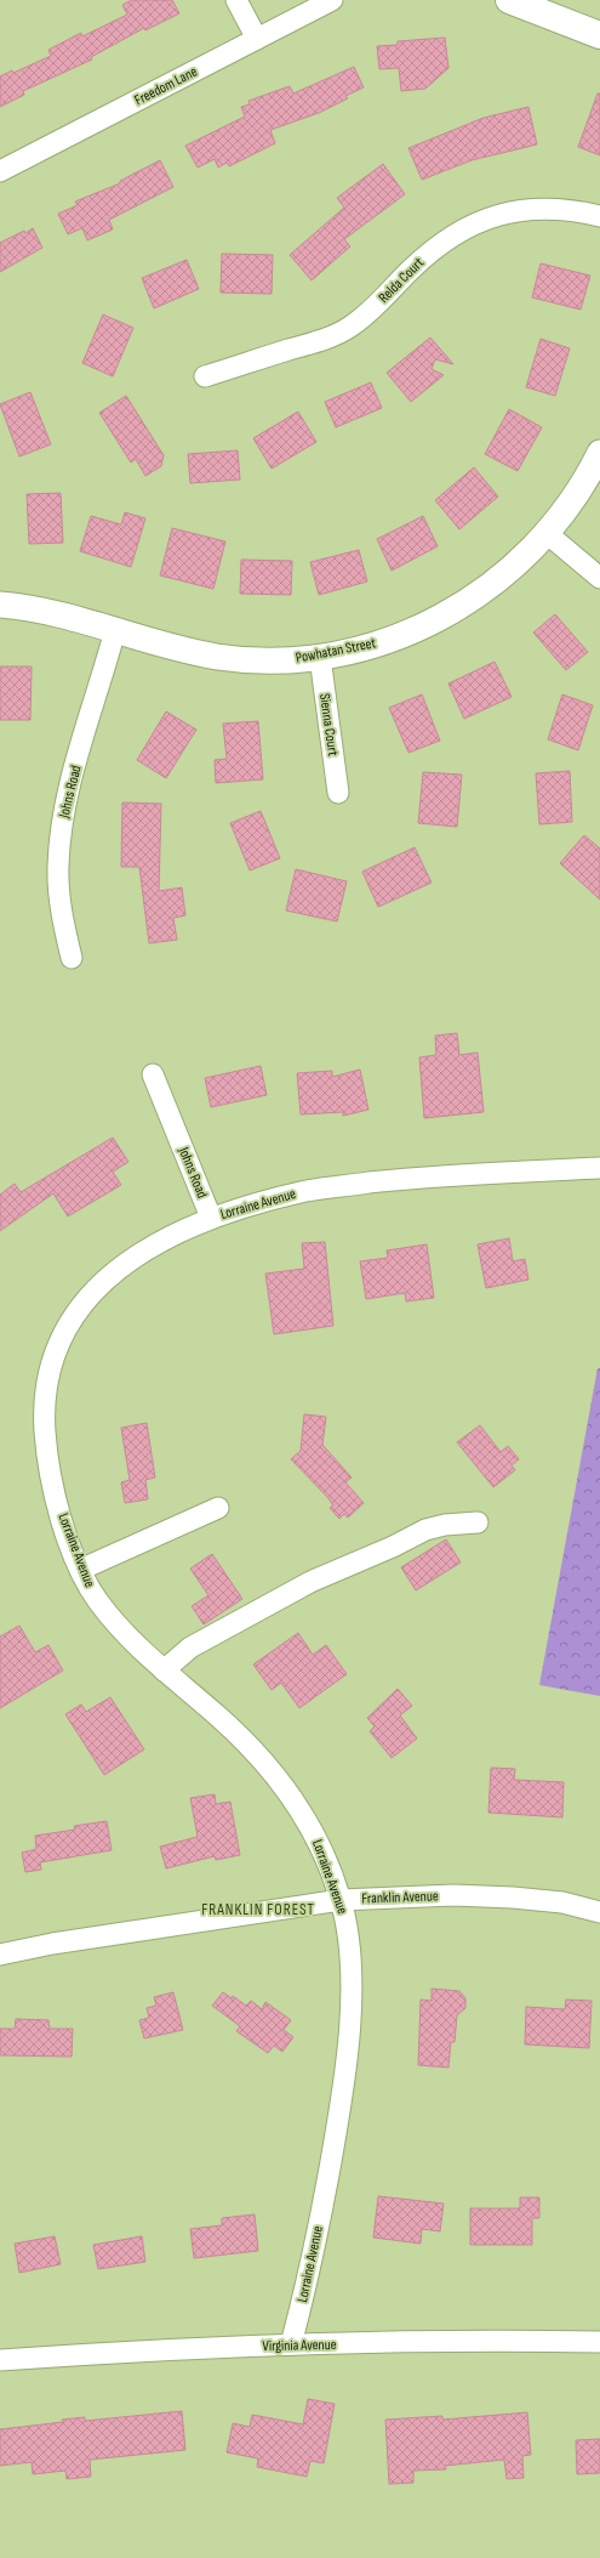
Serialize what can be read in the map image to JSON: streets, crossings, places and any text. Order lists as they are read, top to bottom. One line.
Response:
{"streets":{"street":["Freedom Lane","Relda Court","Powhatan Street","Sienna Court","Johns Road","Lorraine Avenue","Franklin Avenue","Virginia Avenue"]},"crossings":[["Powhatan Street","Sienna Court"],["Powhatan Street","Johns Road"],["Johns Road","Lorraine Avenue"],["Lorraine Avenue","Franklin Avenue"],["Lorraine Avenue","Virginia Avenue"]],"districts":["FRANKLIN FOREST"]}
